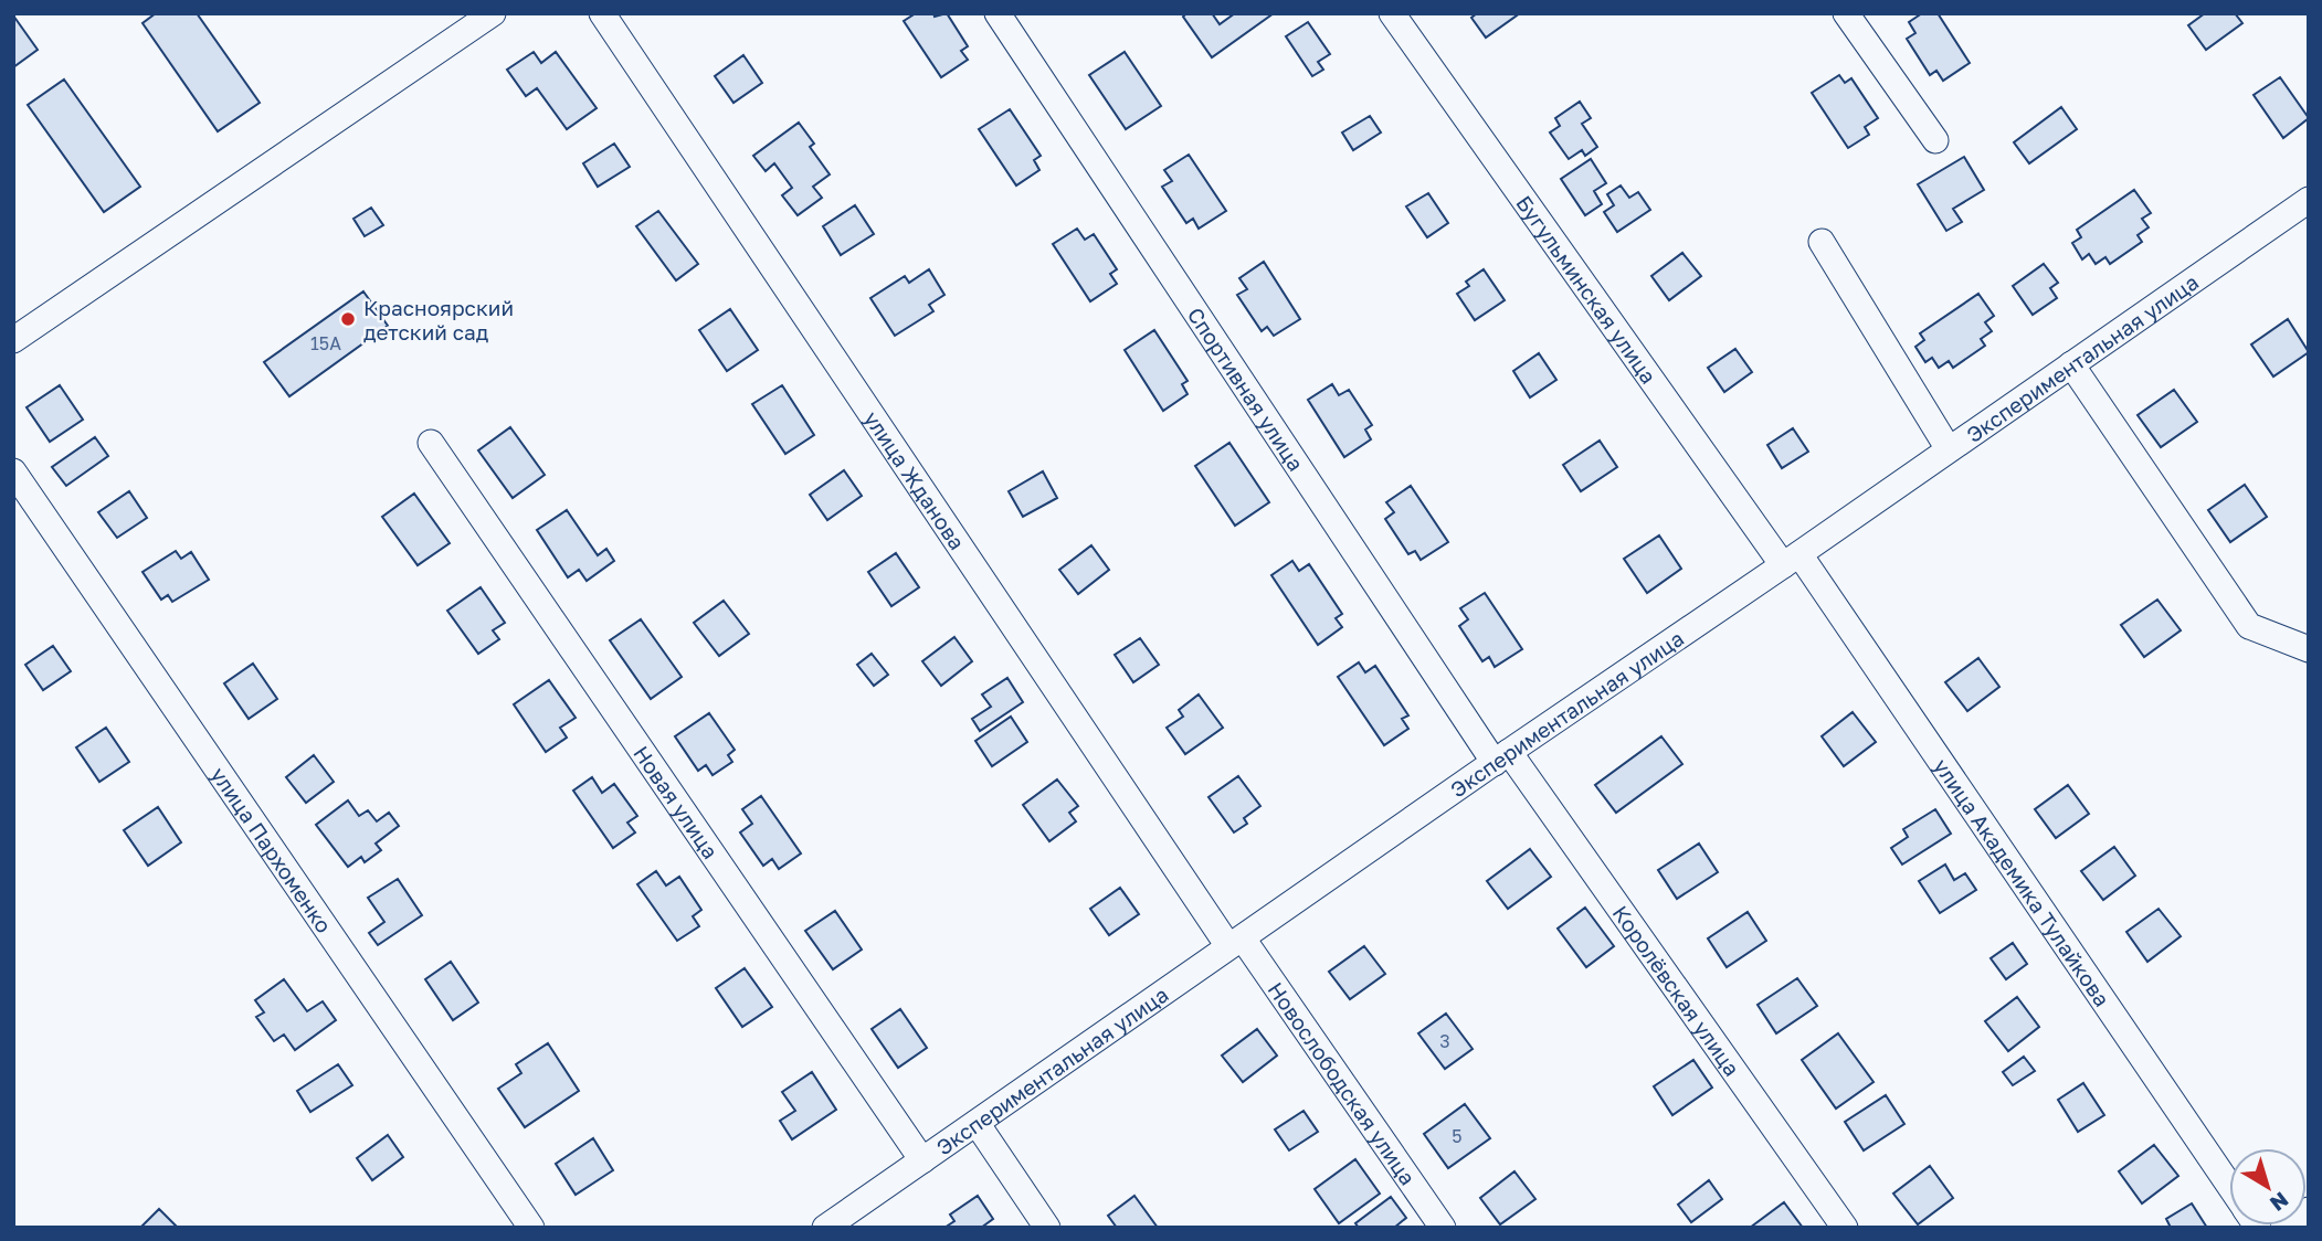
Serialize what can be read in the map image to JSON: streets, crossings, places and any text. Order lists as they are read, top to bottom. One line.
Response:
{"streets":{"street":["Бугульминская улица","Экспериментальная улица","Спортивная улица","улица Жданова","Новая улица","улица Пархоменко","улица Академика Тулайкова","Королёвская улица","Новослободская улица"]},"crossings":[["Бугульминская улица","Экспериментальная улица"],["Бугульминская улица","улица Академика Тулайкова"],["Экспериментальная улица","Спортивная улица"],["Экспериментальная улица","улица Жданова"],["Экспериментальная улица","Новая улица"],["Экспериментальная улица","улица Академика Тулайкова"],["Экспериментальная улица","Королёвская улица"],["Экспериментальная улица","Новослободская улица"],["Спортивная улица","Королёвская улица"],["улица Жданова","Новослободская улица"]],"places":["Красноярский детский сад"],"house_numbers":["15А","3","5"],"north":"bottom right"}
